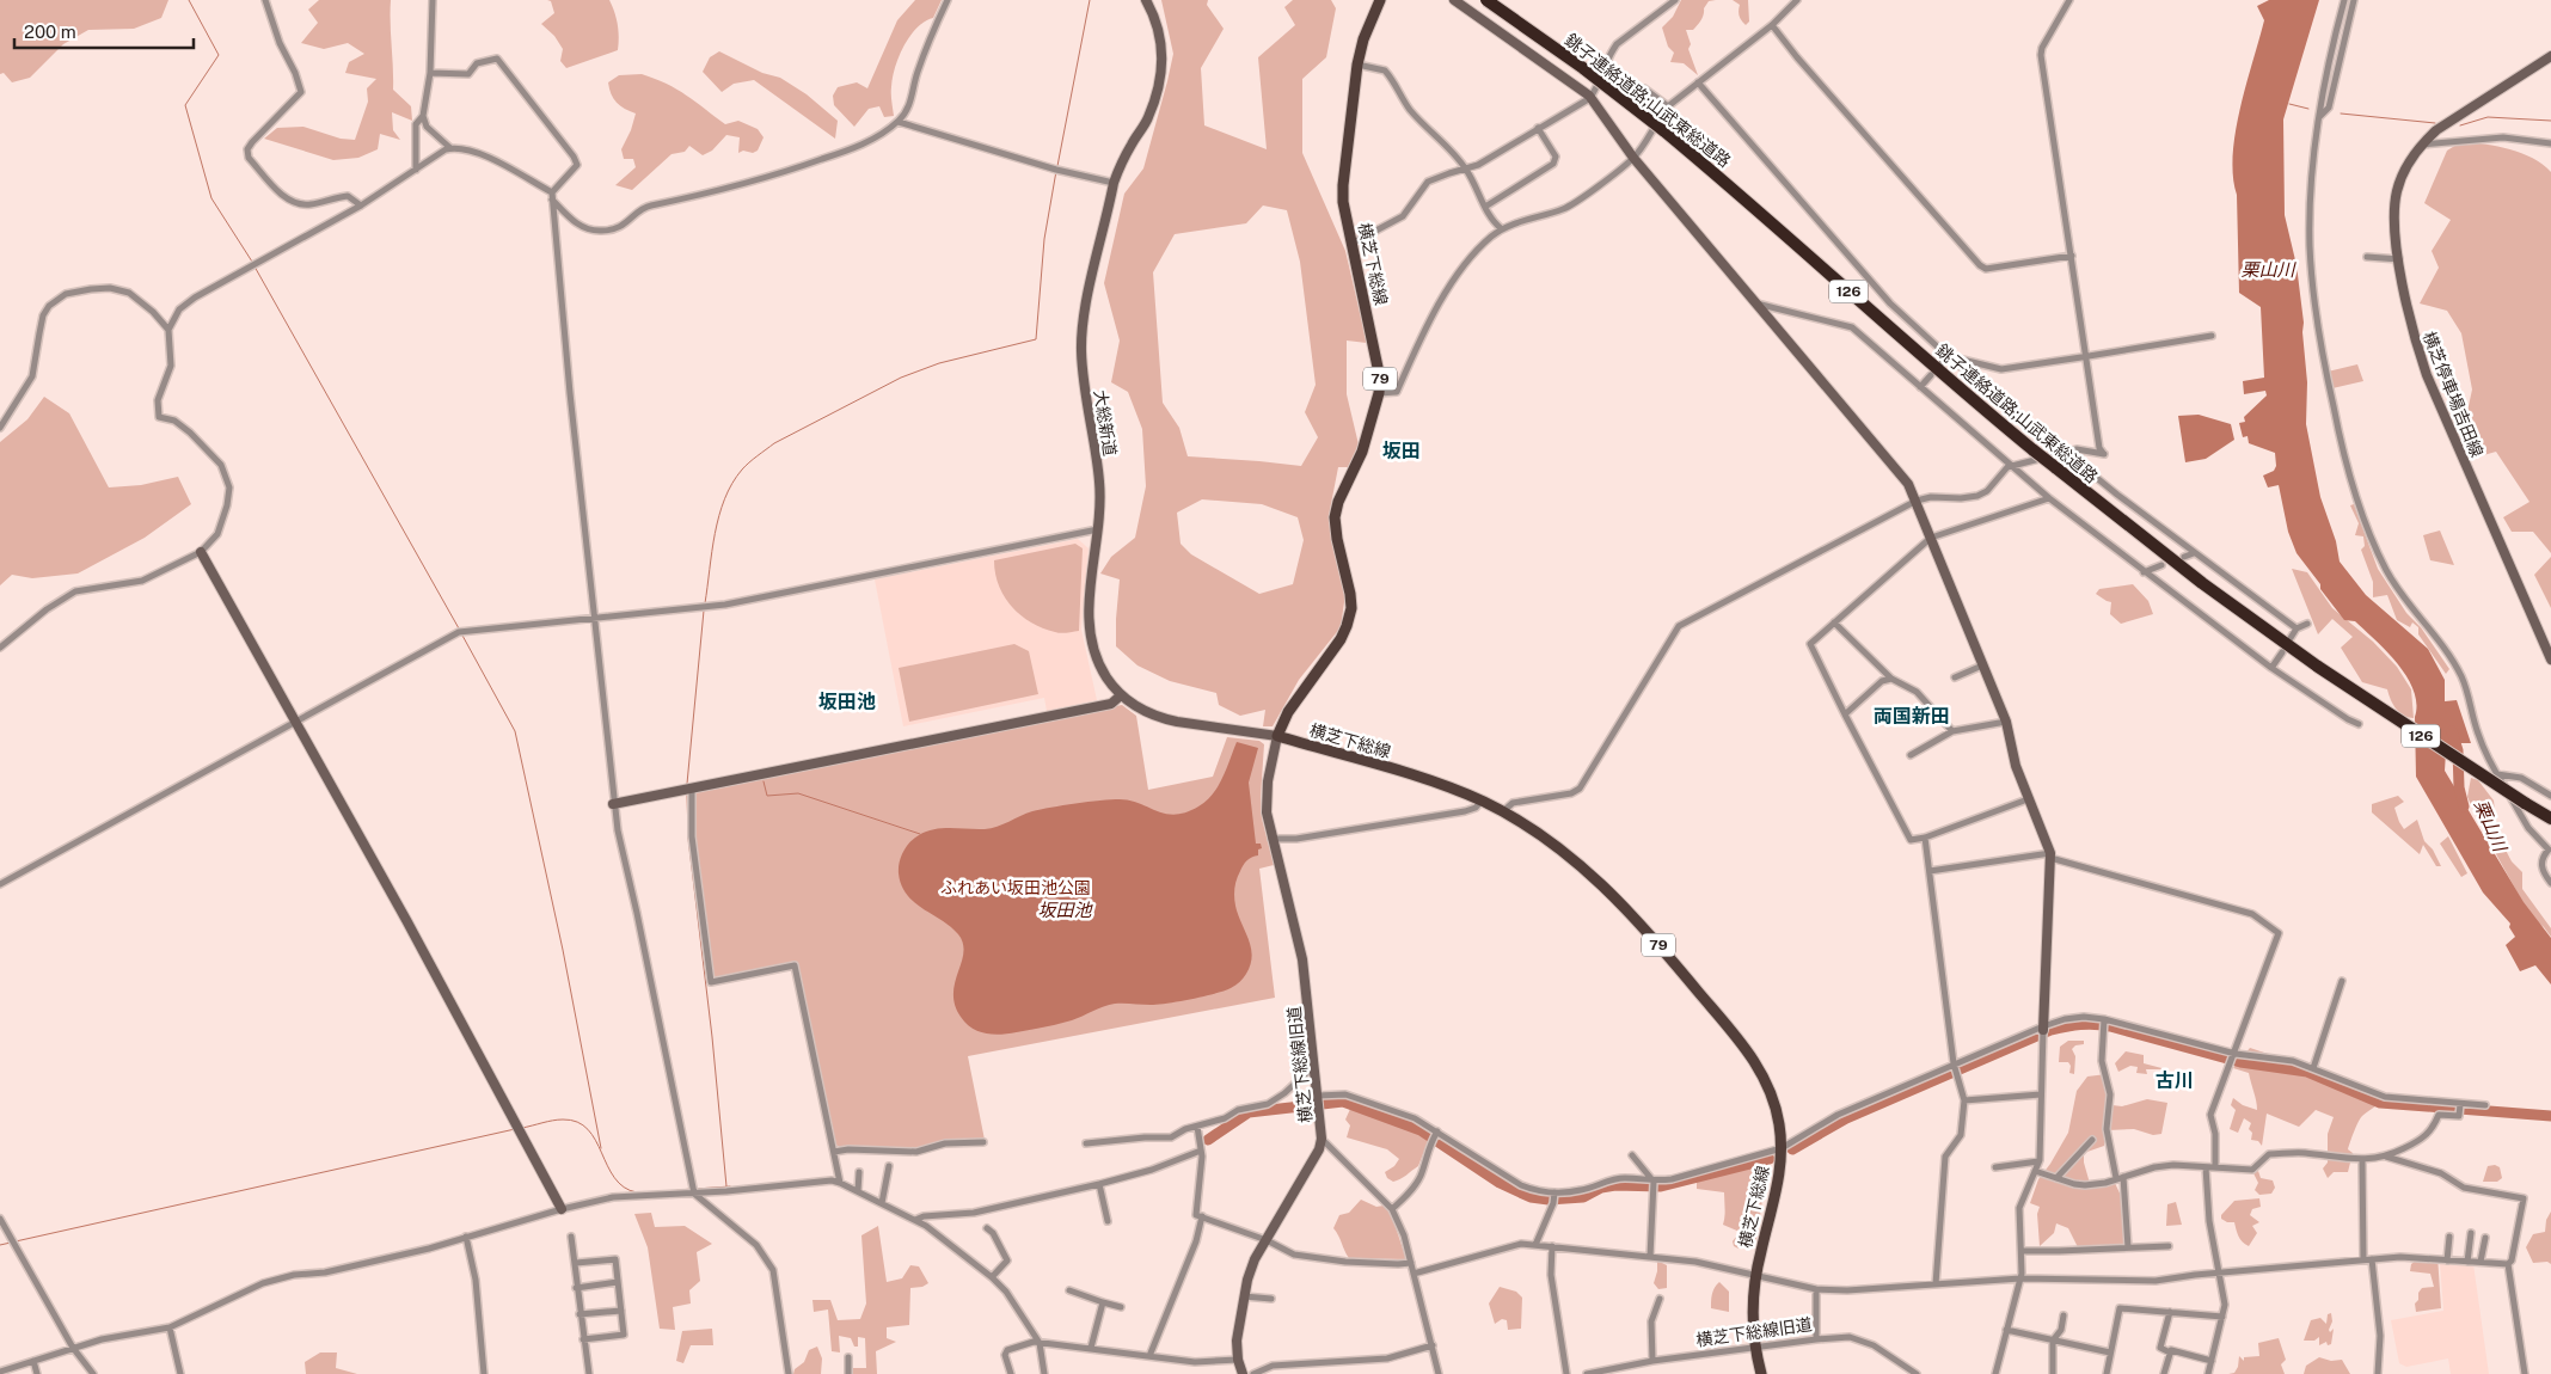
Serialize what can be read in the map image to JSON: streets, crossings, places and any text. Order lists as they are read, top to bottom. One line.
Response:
{"streets":{"highway":["銚子連絡道路;山武東総道路","126"],"main road":["横芝下総線","79"],"street":["横芝停車場吉田線","大総新道","横芝下総線旧道"]},"crossings":[["横芝下総線","大総新道"],["横芝下総線","横芝下総線旧道"],["大総新道","横芝下総線旧道"]],"districts":["坂田","坂田池","両国新田","古川"],"water":["栗山川","坂田池"],"parks":["ふれあい坂田池公園"],"scale_bar":"200 m"}
